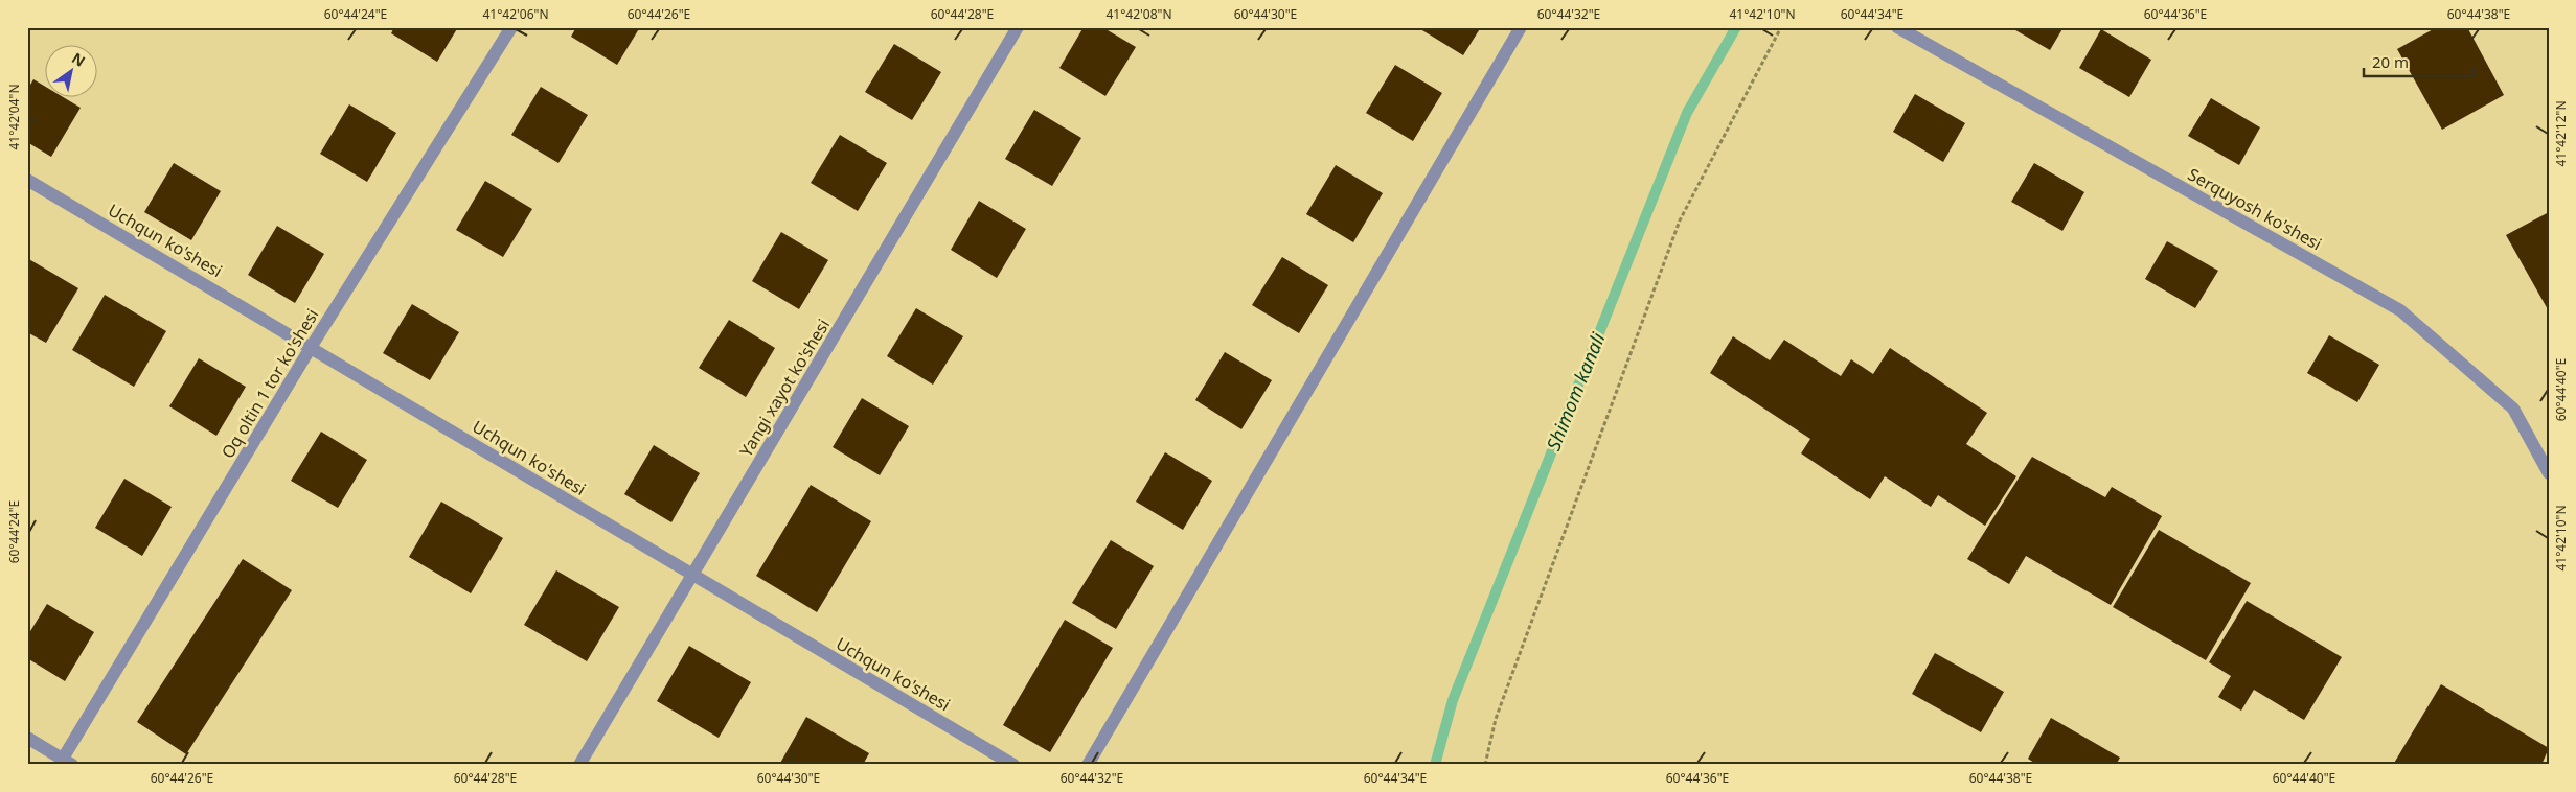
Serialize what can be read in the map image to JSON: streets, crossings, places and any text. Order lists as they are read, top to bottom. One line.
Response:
{"streets":{"street":["Serquyosh ko'shesi","Uchqun ko'shesi","Oq oltin 1 tor ko'shesi","Yangi xayot ko'shesi"]},"crossings":[["Uchqun ko'shesi","Oq oltin 1 tor ko'shesi"],["Uchqun ko'shesi","Yangi xayot ko'shesi"]],"water":["Shimom kanali"],"scale_bar":"20 m","north":"top right","coordinates":["60°44'24\"E","41°42'06\"N","60°44'26\"E","60°44'28\"E","41°42'08\"N","60°44'30\"E","60°44'32\"E","41°42'10\"N","60°44'34\"E","60°44'36\"E","60°44'38\"E","41°42'04\"N","41°42'12\"N","60°44'40\"E"]}
